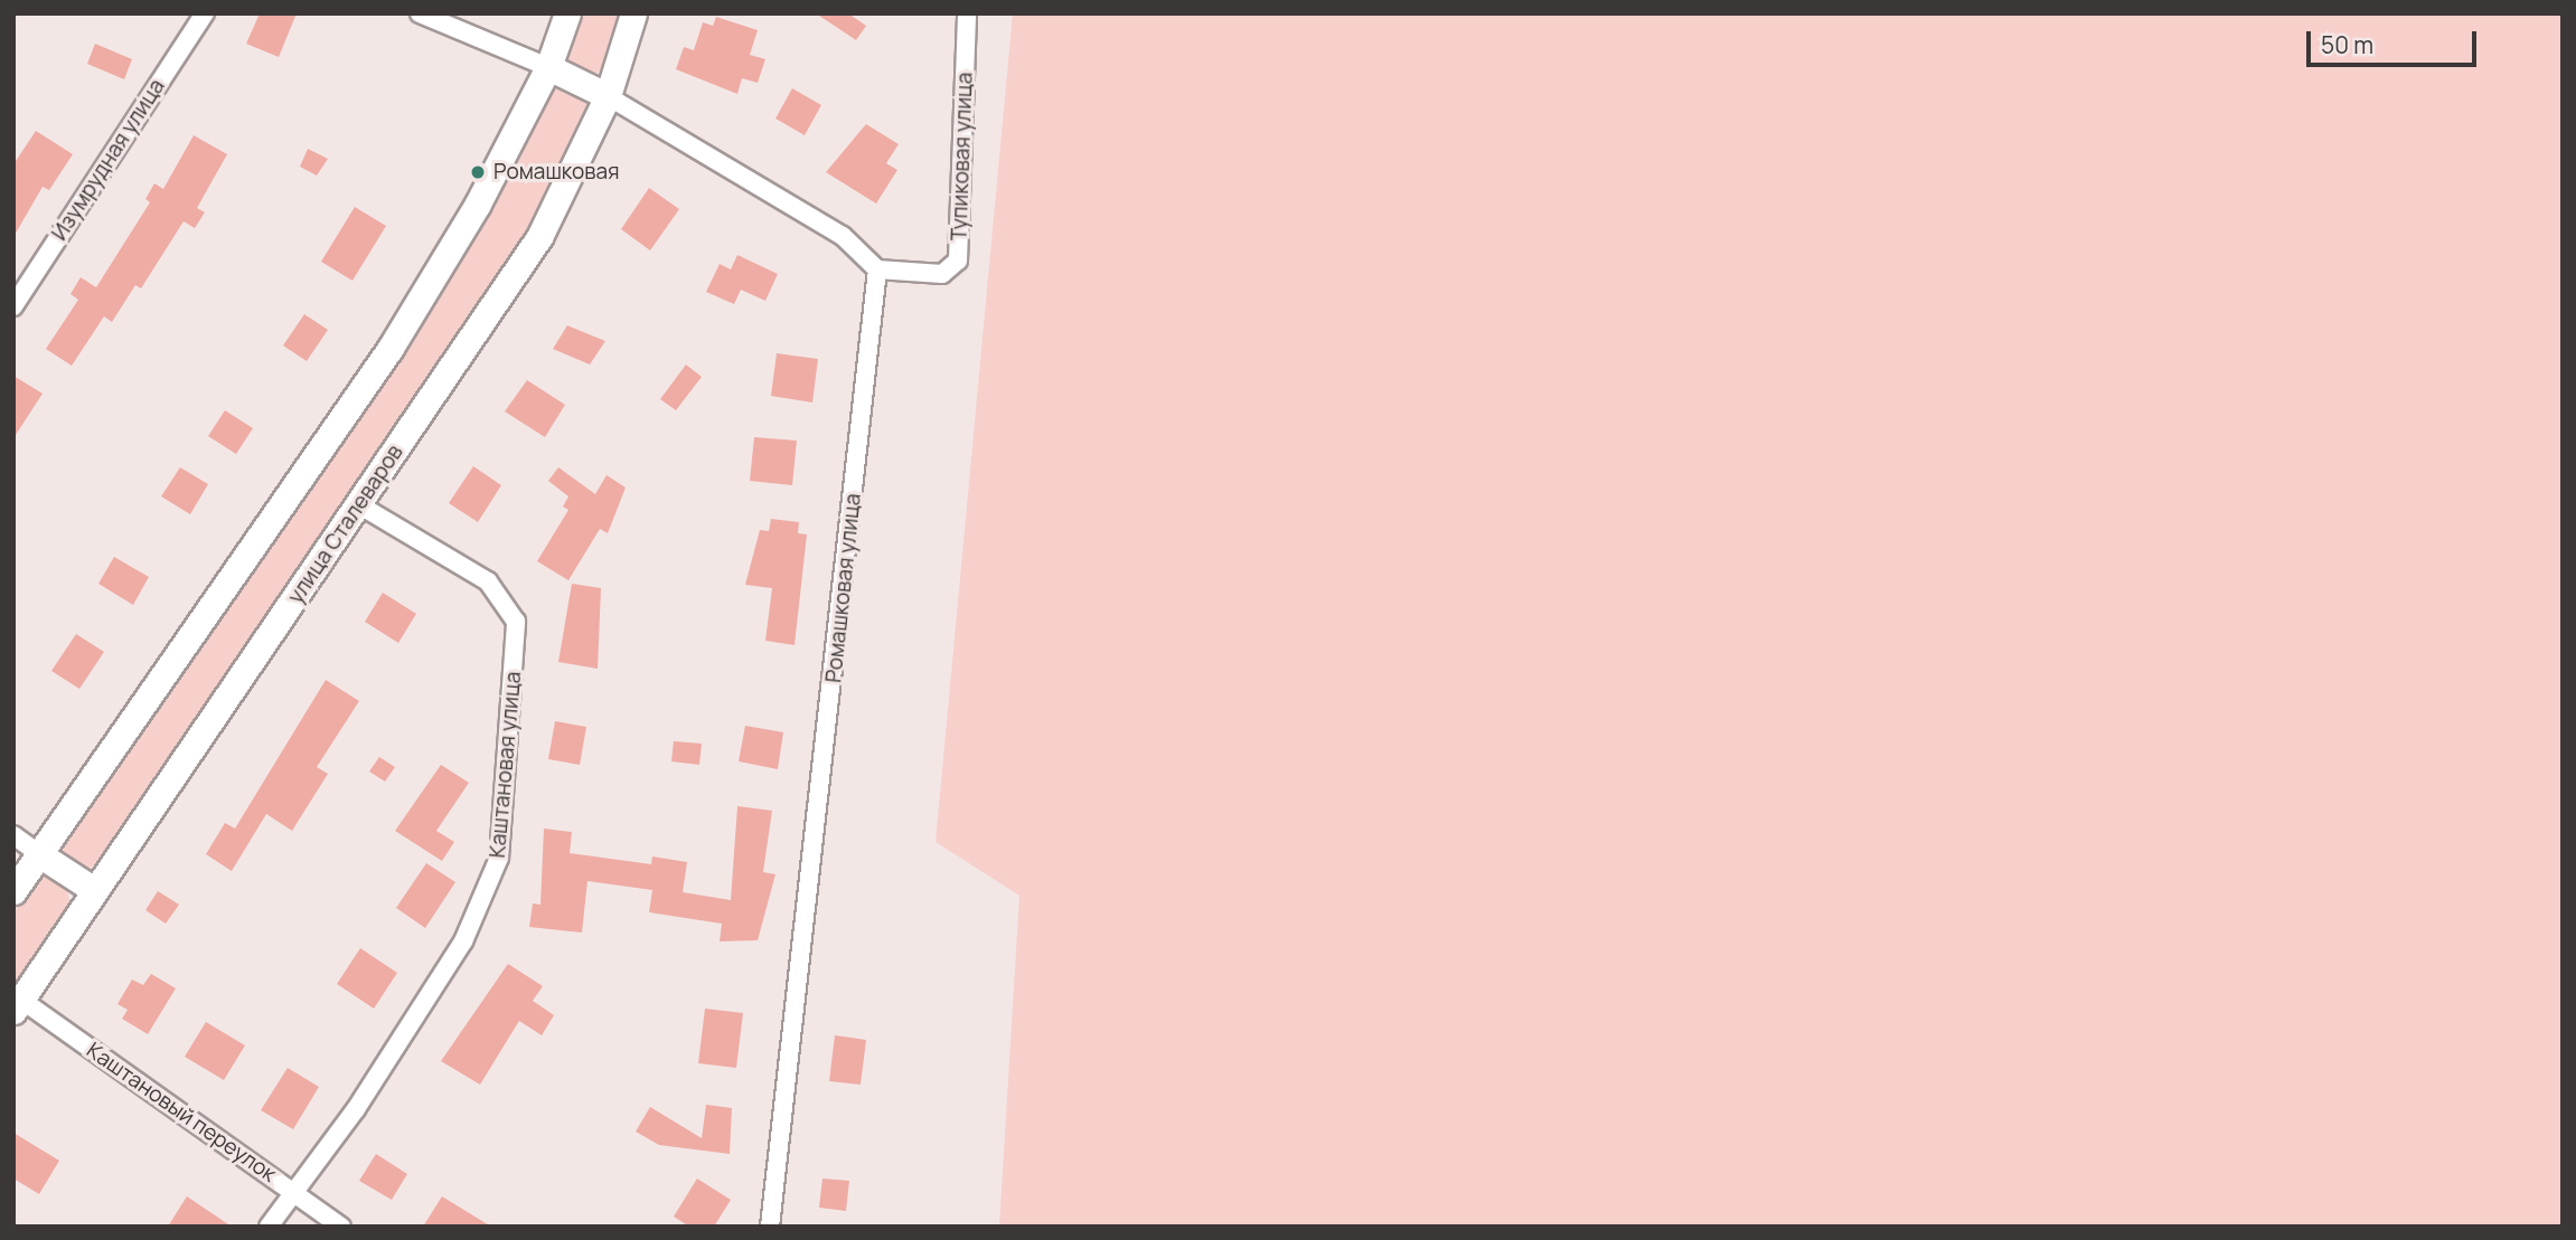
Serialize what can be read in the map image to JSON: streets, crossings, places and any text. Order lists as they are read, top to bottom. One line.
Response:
{"streets":{"main road":["улица Сталеваров"],"street":["Тупиковая улица","Изумрудная улица","Ромашковая улица","Каштановая улица","Каштановый переулок"]},"crossings":[["Тупиковая улица","Ромашковая улица"],["улица Сталеваров","Каштановая улица"],["улица Сталеваров","Каштановый переулок"],["Каштановая улица","Каштановый переулок"]],"places":["Ромашковая"],"scale_bar":"50 m"}
